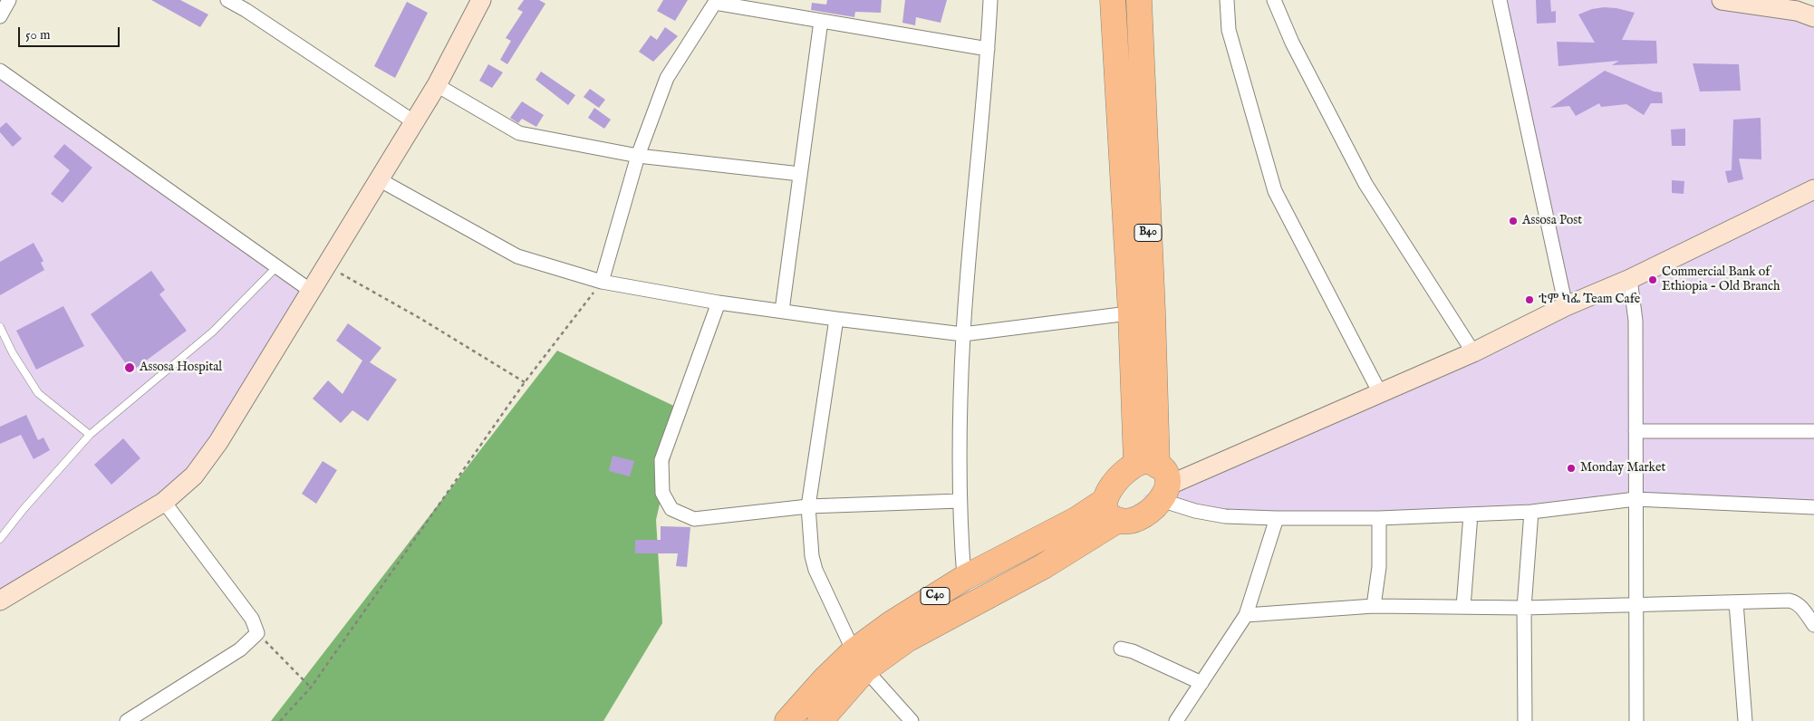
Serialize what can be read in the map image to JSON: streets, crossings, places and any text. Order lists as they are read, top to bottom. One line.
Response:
{"streets":{"highway":["B40","C40"]},"places":["Assosa Post","Commercial Bank of Ethiopia - Old Branch","ቲም ካፌ Team Cafe","Assosa Hospital","Monday Market"],"scale_bar":"50 m"}
